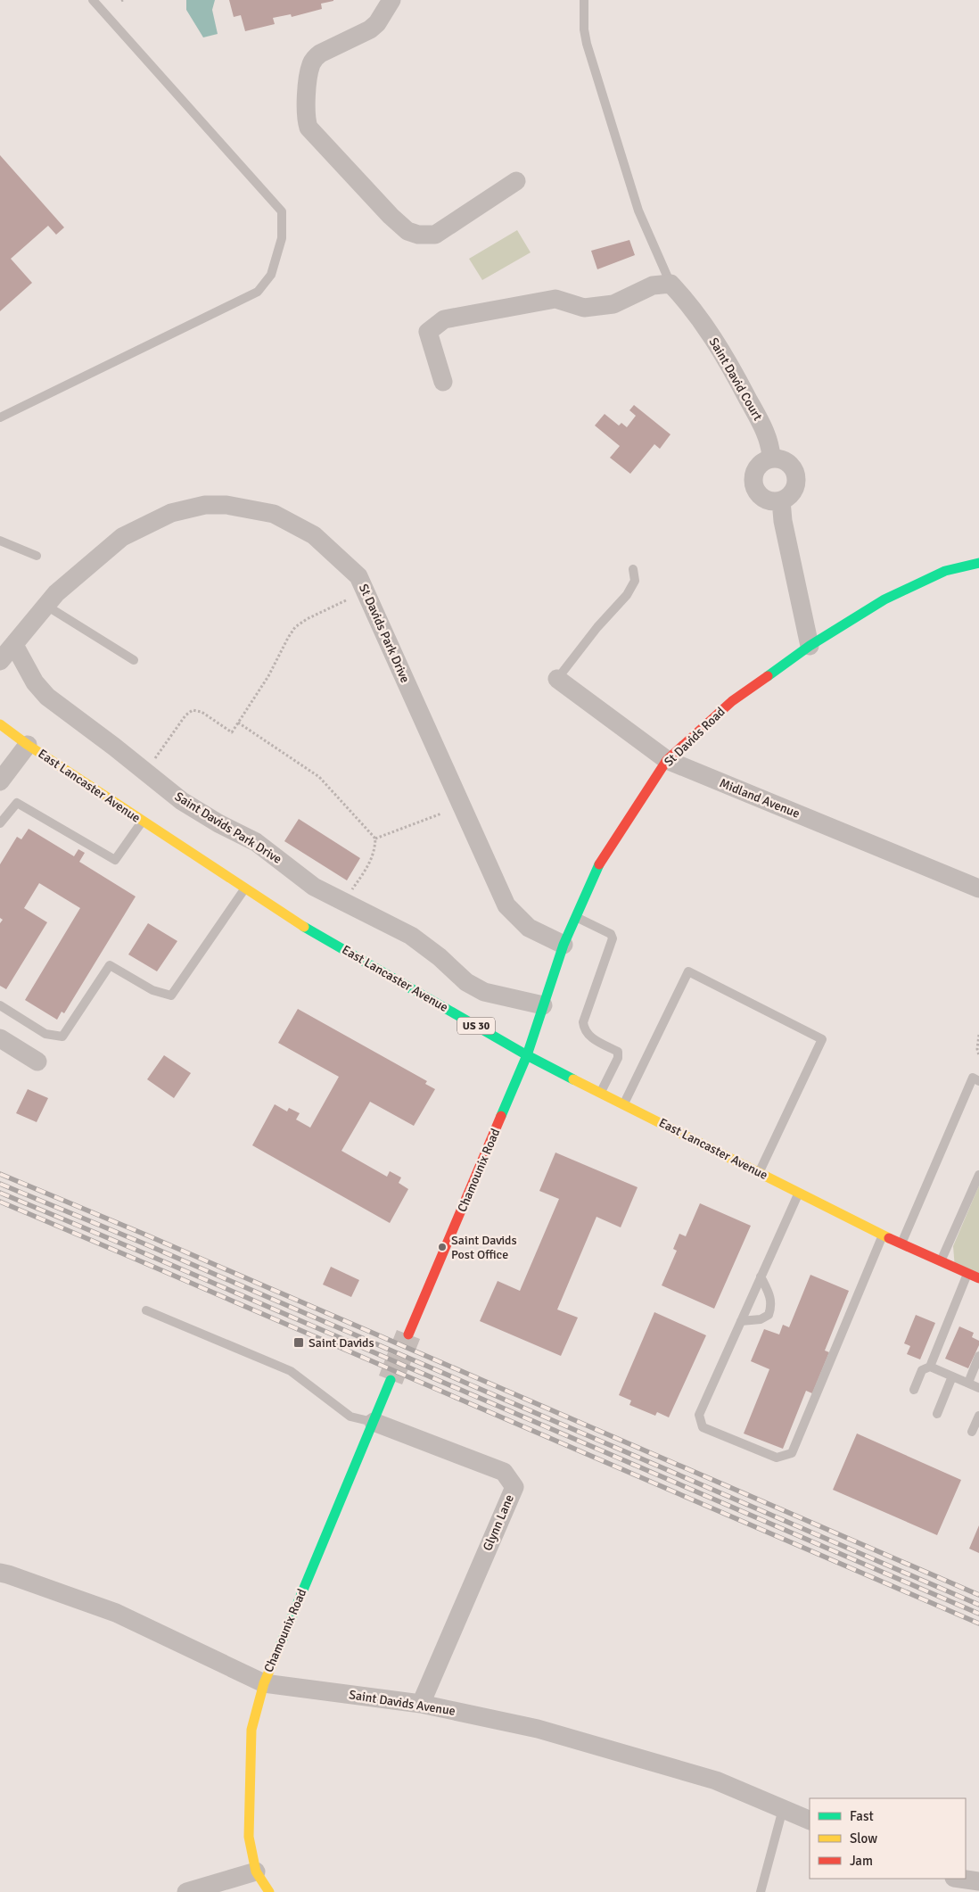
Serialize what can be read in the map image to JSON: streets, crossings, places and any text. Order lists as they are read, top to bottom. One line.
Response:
{"streets":{"main road":["St Davids Road","East Lancaster Avenue","US 30","Chamounix Road"],"street":["Saint David Court","St Davids Park Drive","Midland Avenue","Saint Davids Park Drive","Glynn Lane","Saint Davids Avenue"]},"crossings":[["St Davids Park Drive","St Davids Road"],["St Davids Park Drive","Saint Davids Park Drive"],["St Davids Road","East Lancaster Avenue"],["St Davids Road","Midland Avenue"],["St Davids Road","Saint Davids Park Drive"],["St Davids Road","Chamounix Road"],["East Lancaster Avenue","Chamounix Road"],["Chamounix Road","Glynn Lane"],["Chamounix Road","Saint Davids Avenue"],["Glynn Lane","Saint Davids Avenue"]],"places":{"other":["Saint Davids Post Office"],"transit":["Saint Davids"]},"legend":["Fast","Slow","Jam"]}
